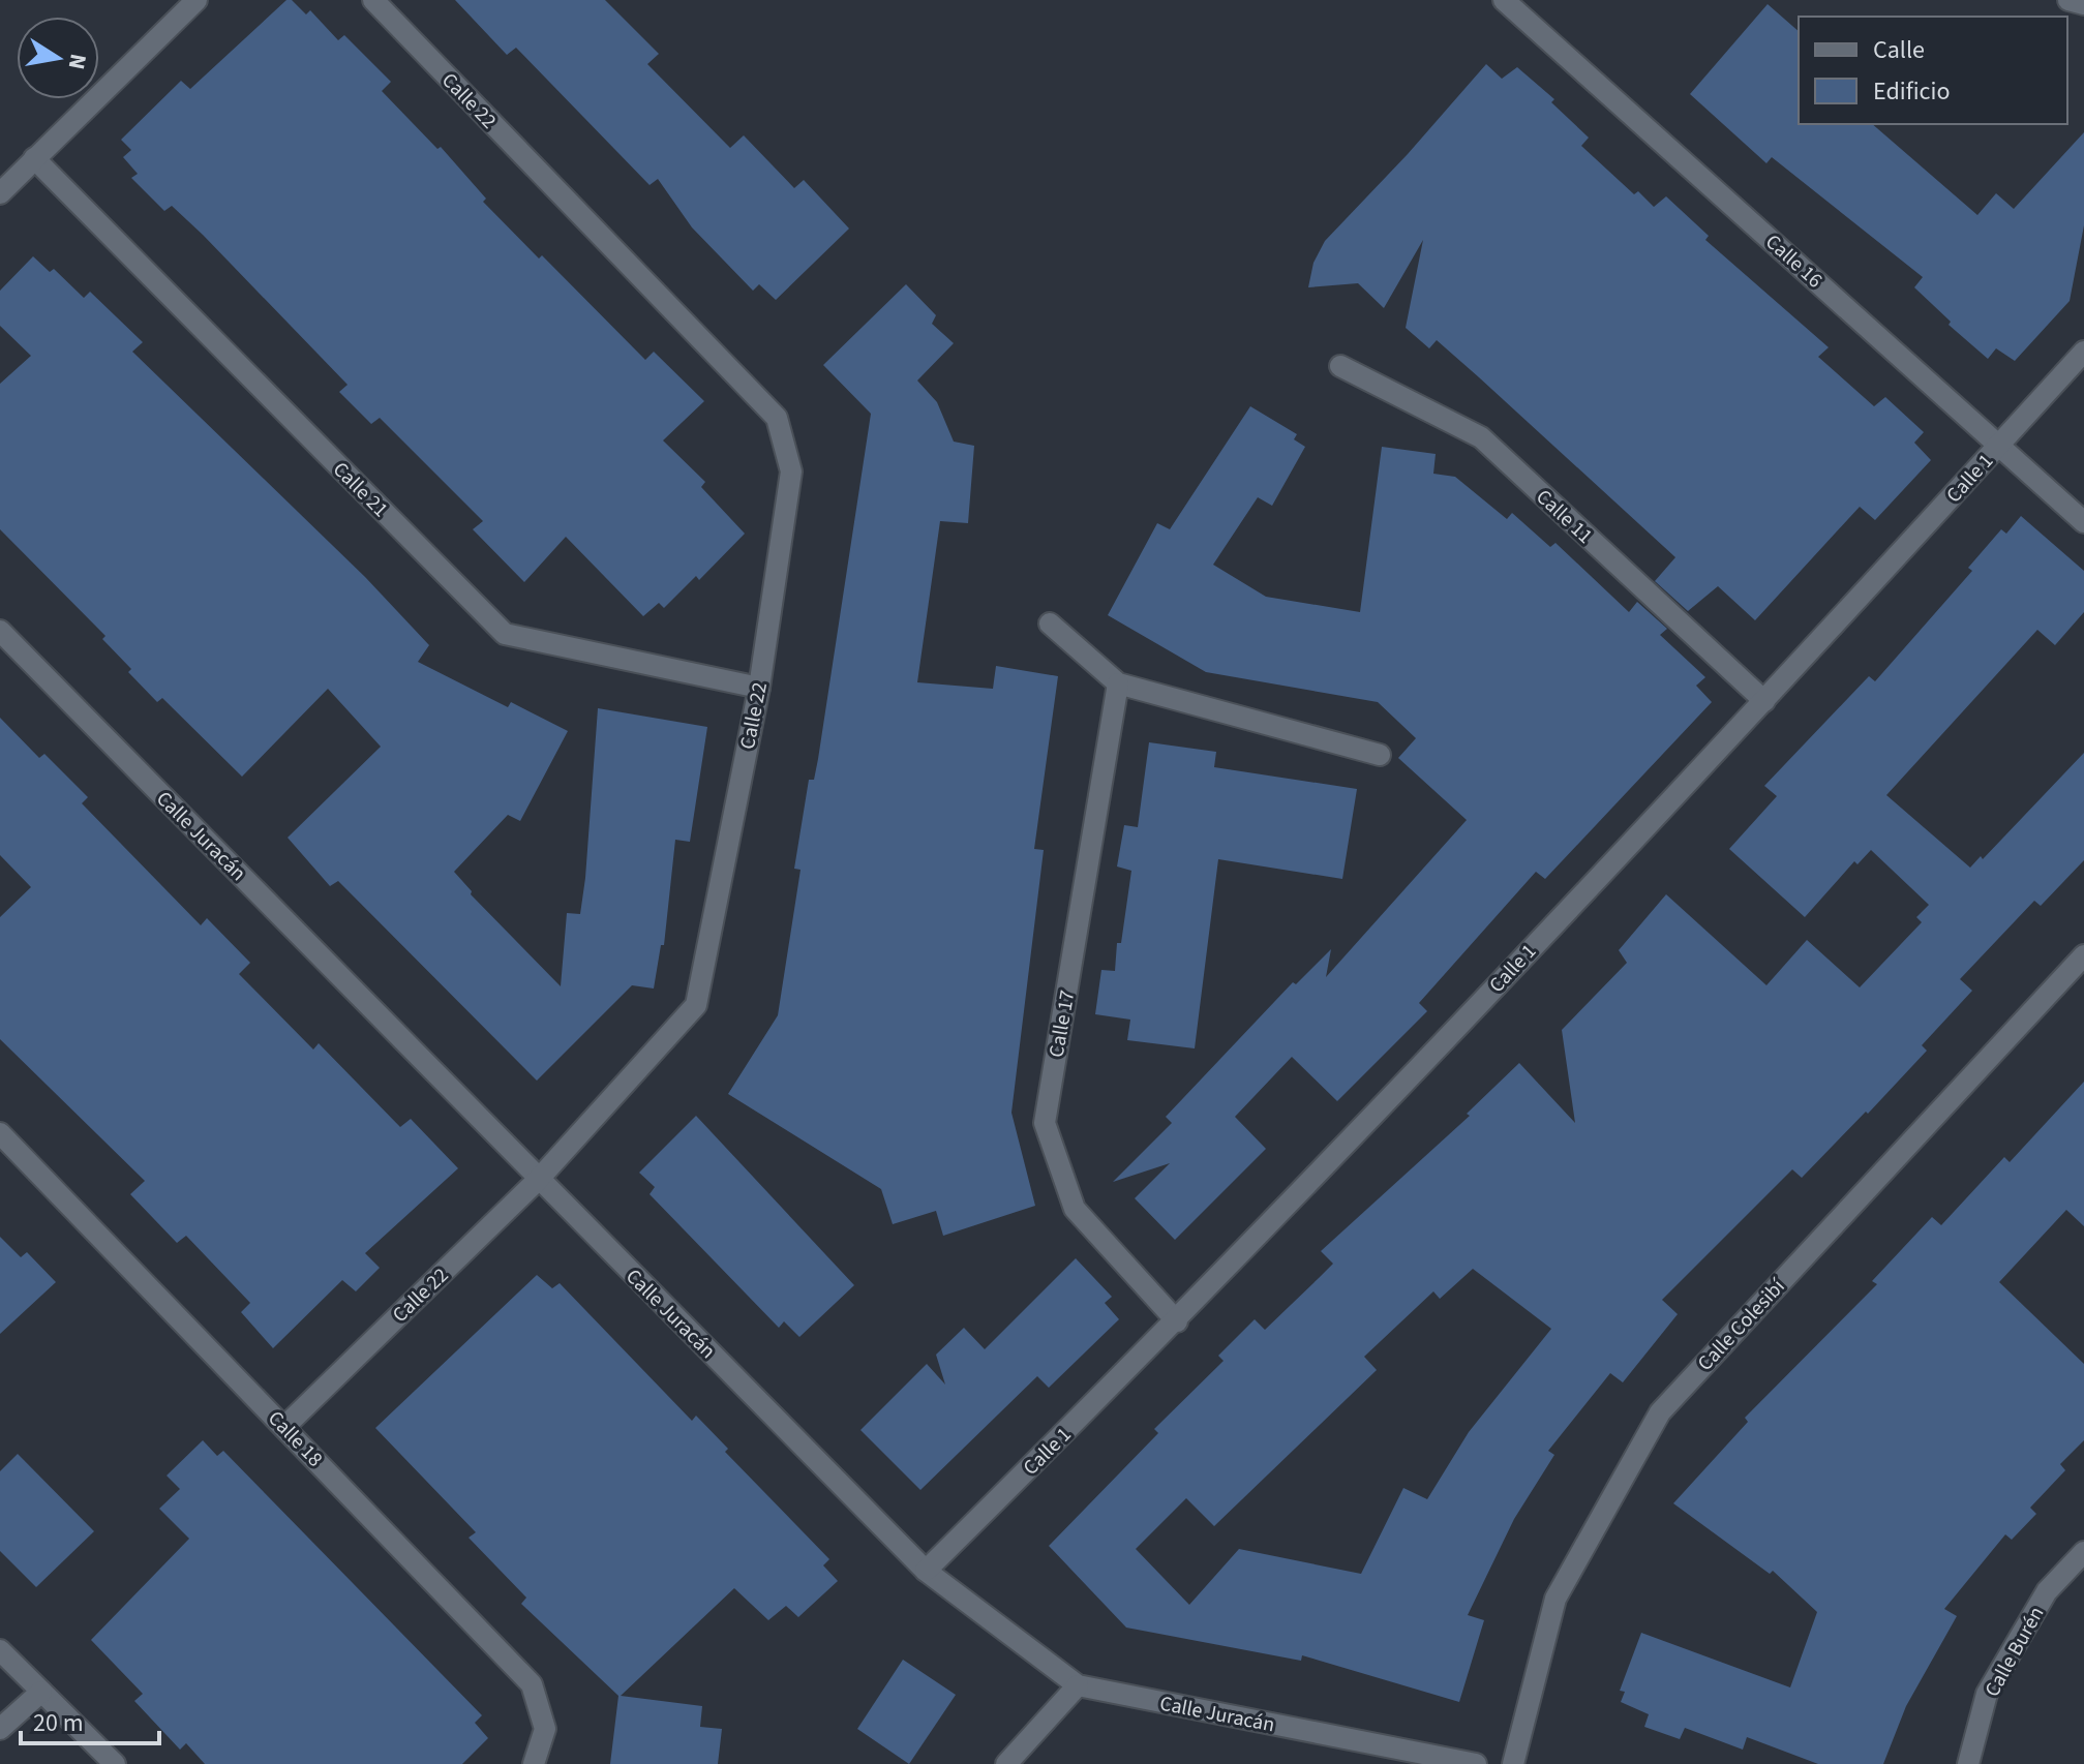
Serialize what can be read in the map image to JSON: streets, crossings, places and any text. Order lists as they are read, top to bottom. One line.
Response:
{"streets":{"street":["Calle 22","Calle 16","Calle 1","Calle 21","Calle 11","Calle Juracán","Calle 17","Calle Colesibí","Calle 18","Calle Burén"]},"crossings":[["Calle 22","Calle 21"],["Calle 22","Calle Juracán"],["Calle 22","Calle 18"],["Calle 16","Calle 1"],["Calle 1","Calle 11"],["Calle 1","Calle Juracán"],["Calle 1","Calle 17"]],"legend":["Calle","Edificio"],"scale_bar":"20 m","north":"right"}
